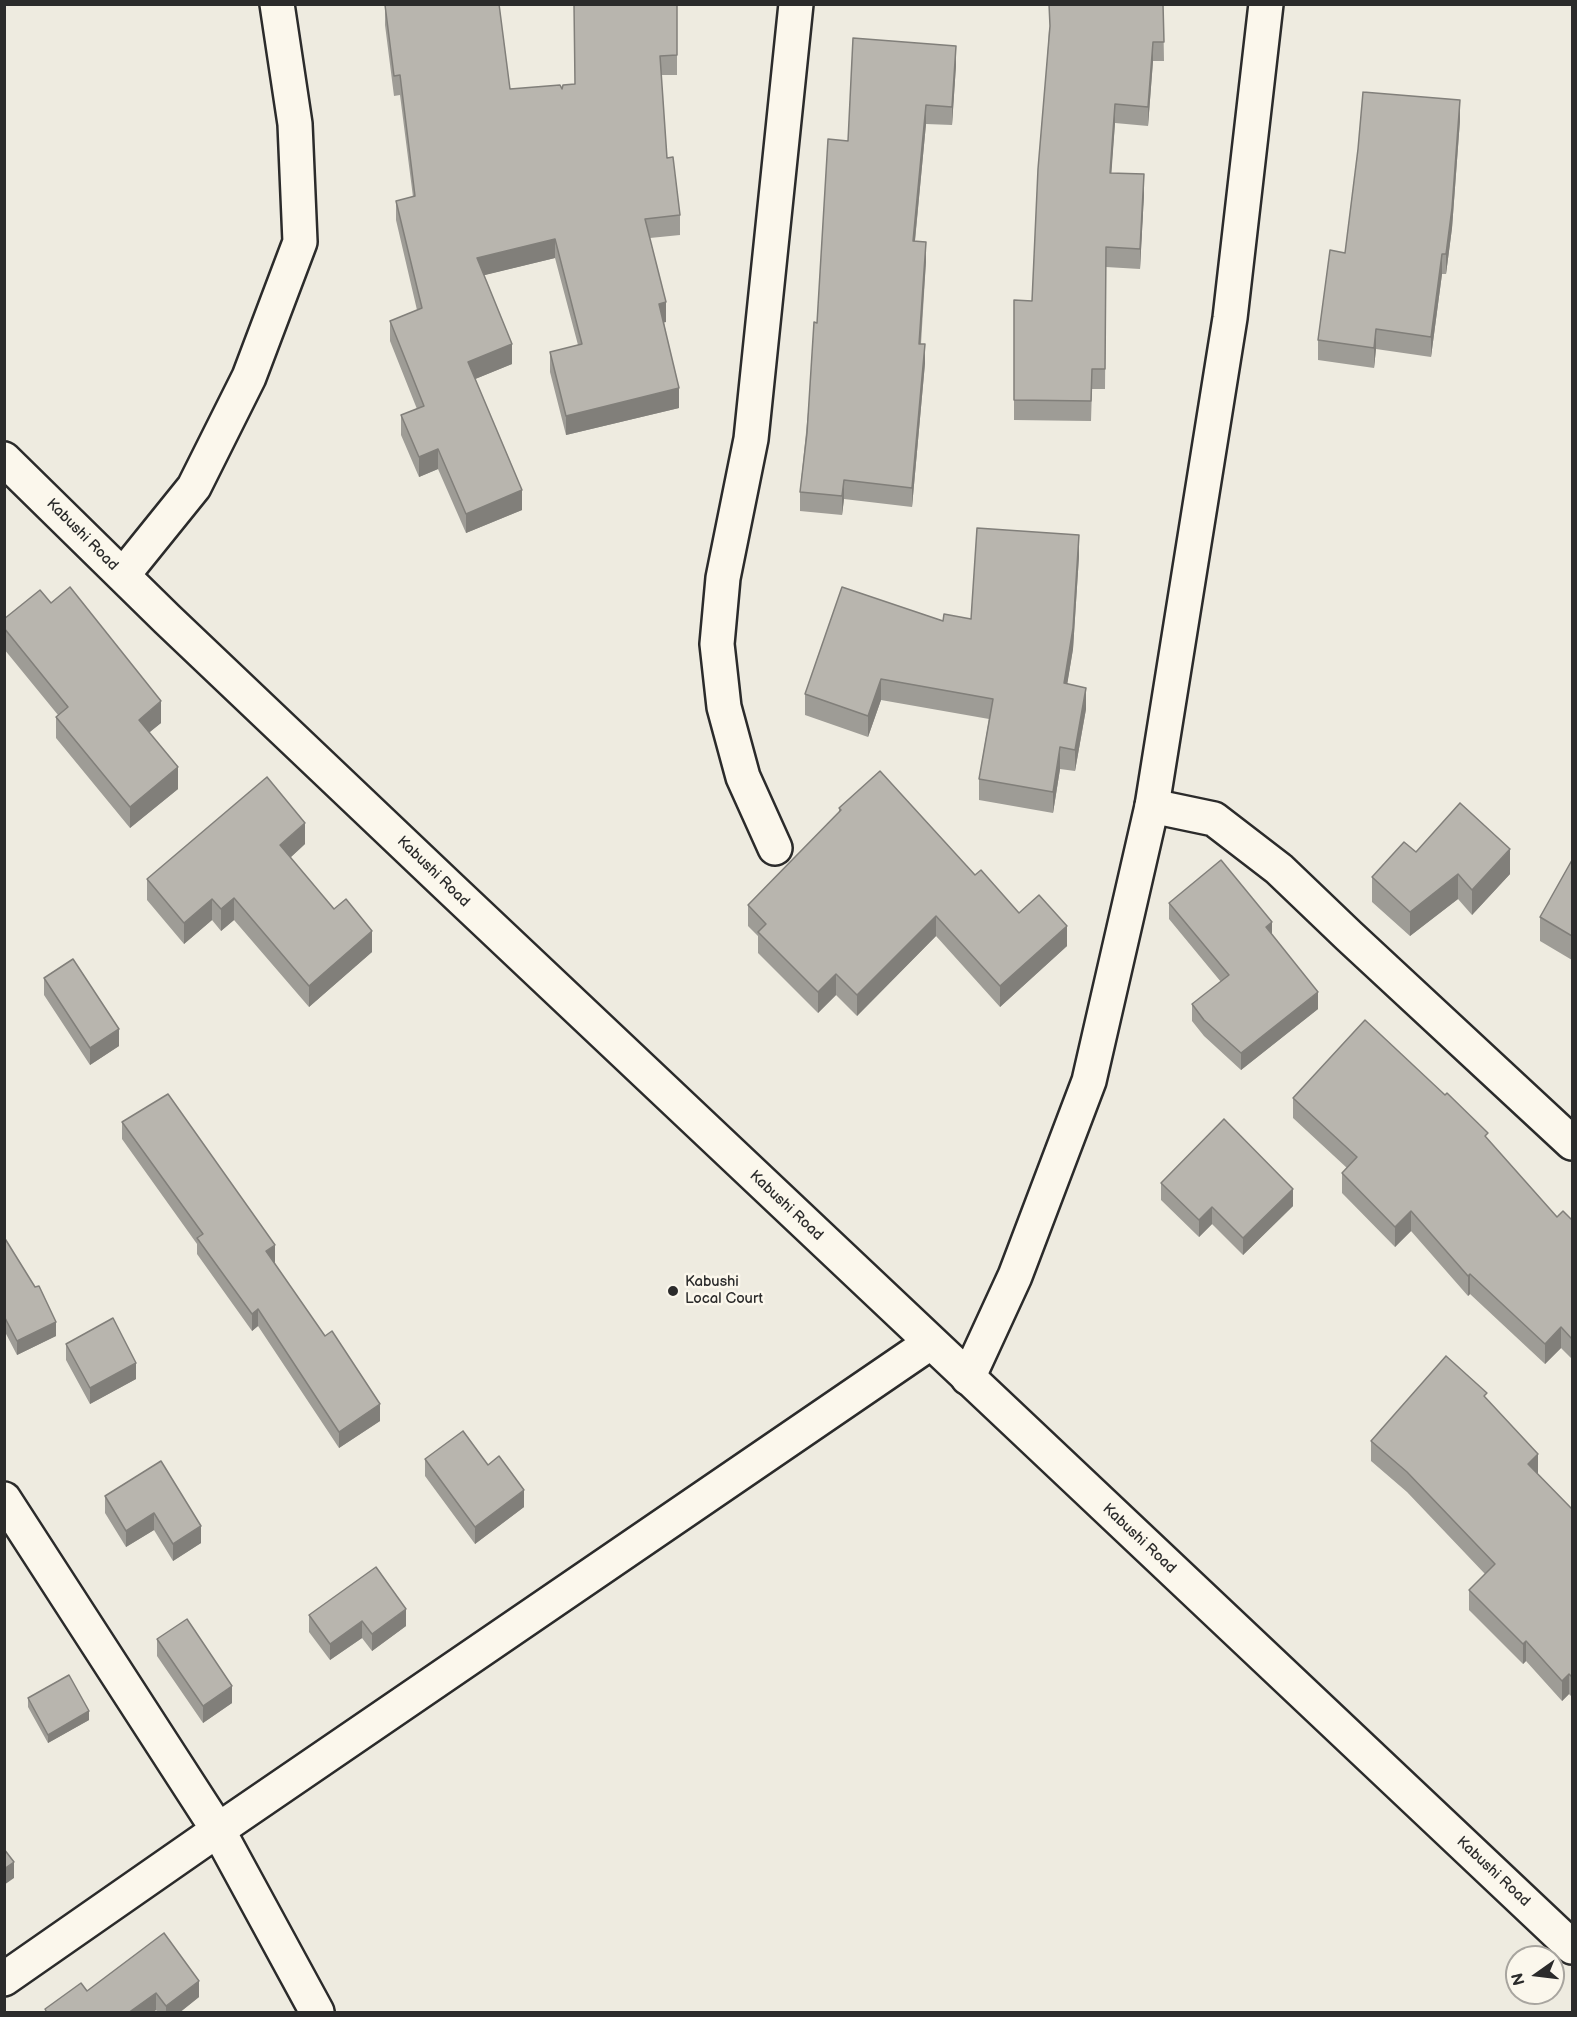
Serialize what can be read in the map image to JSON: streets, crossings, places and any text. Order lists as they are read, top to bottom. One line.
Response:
{"streets":{"street":["Kabushi Road"]},"places":["Kabushi Local Court"],"north":"left"}
